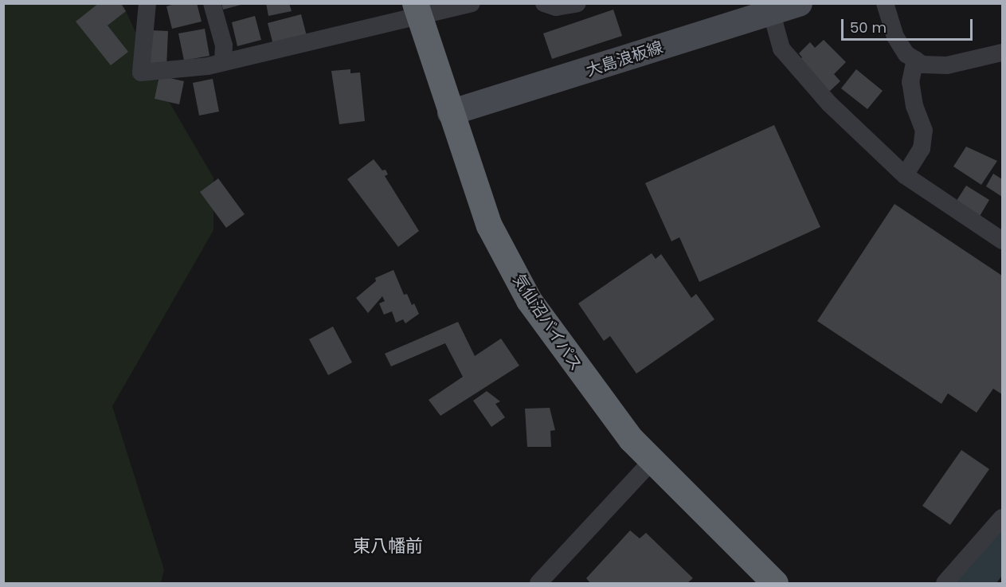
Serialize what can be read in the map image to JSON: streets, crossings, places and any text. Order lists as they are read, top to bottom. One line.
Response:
{"streets":{"highway":["気仙沼バイパス"],"main road":["大島浪板線"]},"crossings":[["大島浪板線","気仙沼バイパス"]],"districts":["東八幡前"],"scale_bar":"50 m"}
